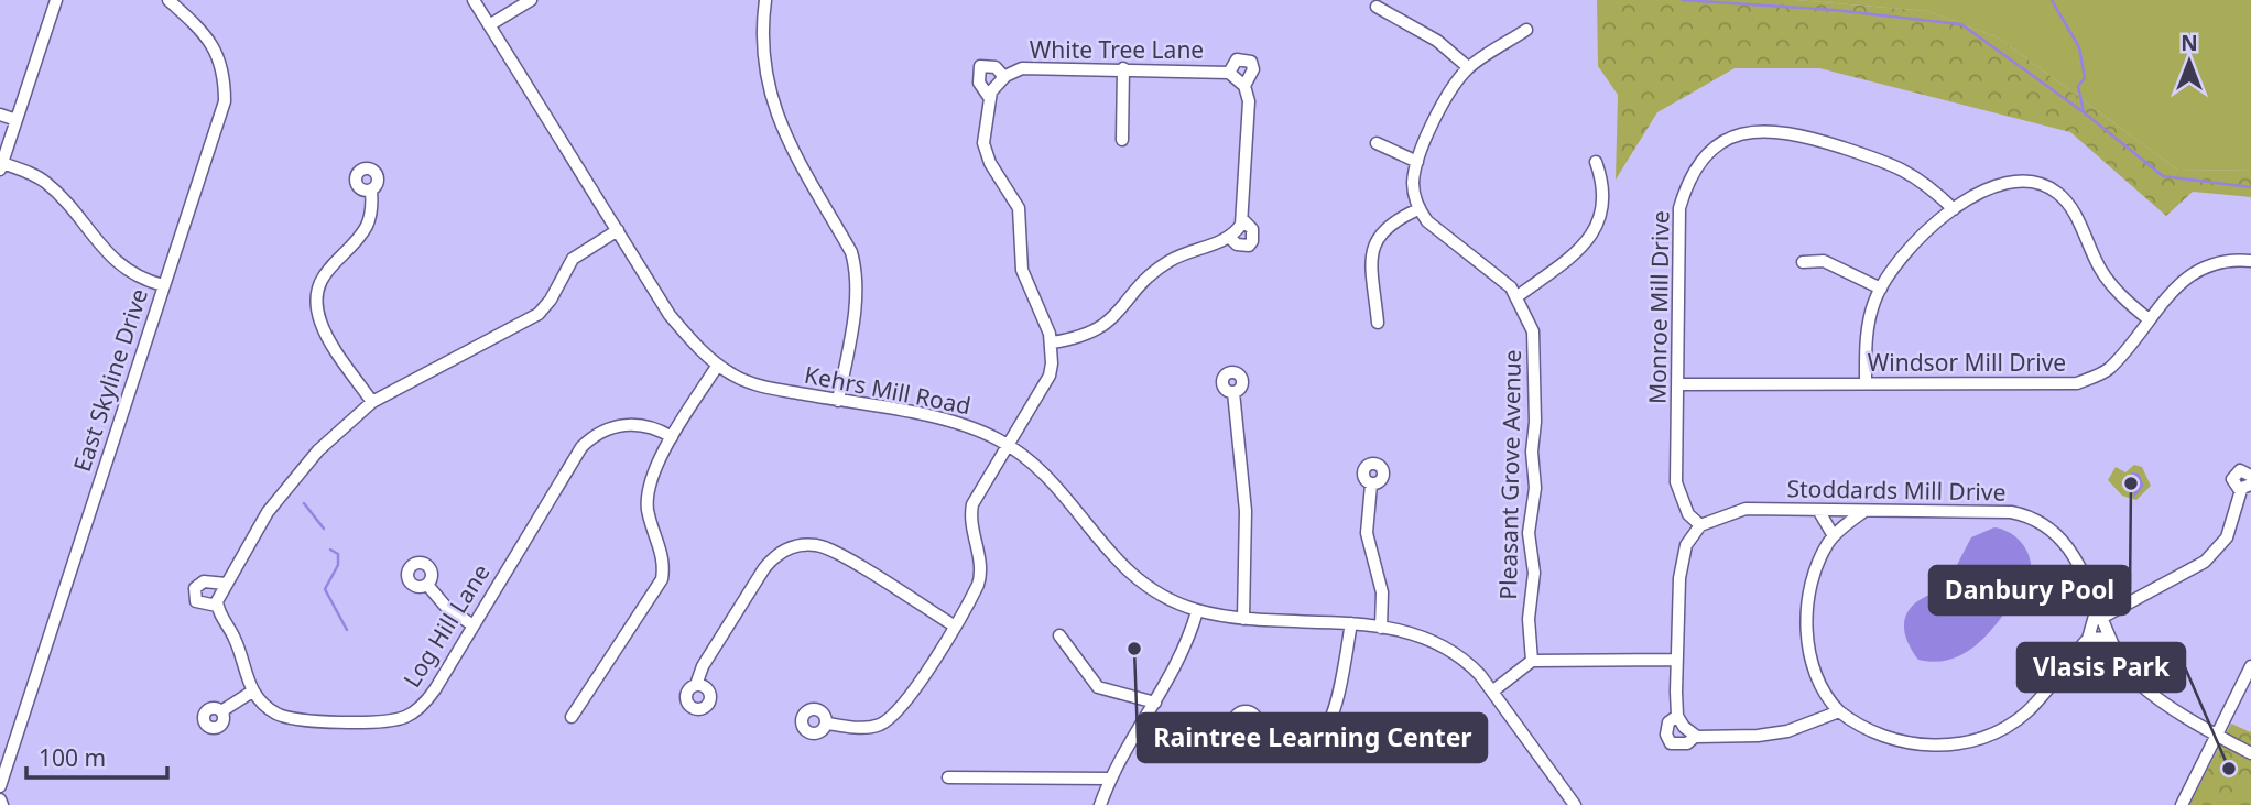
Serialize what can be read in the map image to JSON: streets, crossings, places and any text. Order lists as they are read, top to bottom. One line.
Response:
{"streets":{"street":["White Tree Lane","Monroe Mill Drive","Windsor Mill Drive","East Skyline Drive","Kehrs Mill Road","Pleasant Grove Avenue","Stoddards Mill Drive","Log Hill Lane"]},"crossings":[["White Tree Lane","Kehrs Mill Road"],["Monroe Mill Drive","Windsor Mill Drive"],["Monroe Mill Drive","Stoddards Mill Drive"]],"places":["Danbury Pool","Raintree Learning Center","Vlasis Park"],"scale_bar":"100 m","north":"top"}
